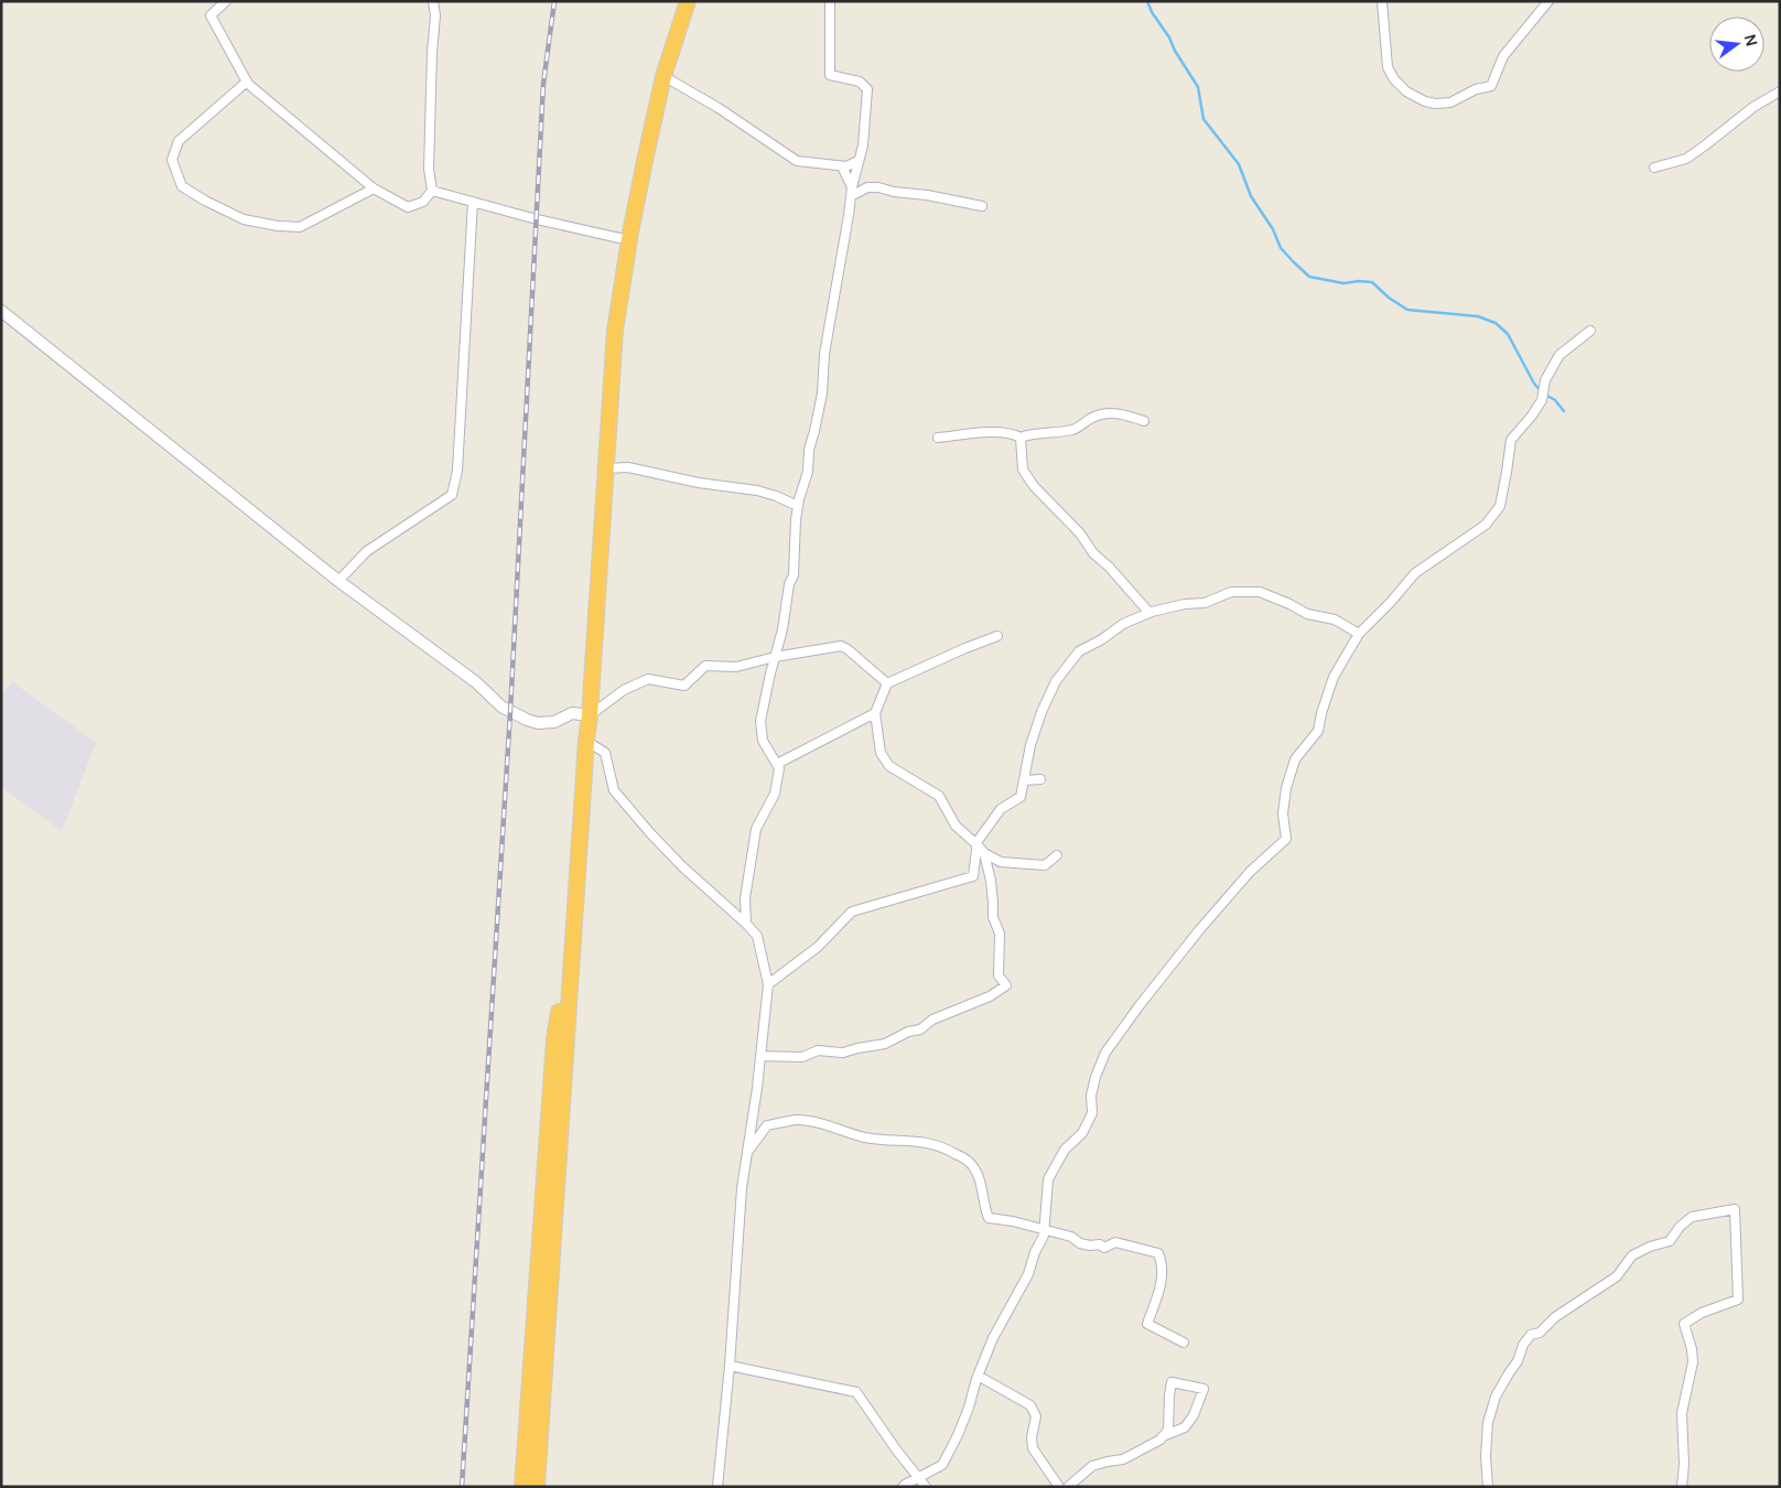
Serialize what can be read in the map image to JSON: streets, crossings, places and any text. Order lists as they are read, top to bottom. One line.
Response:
{"north":"right"}
